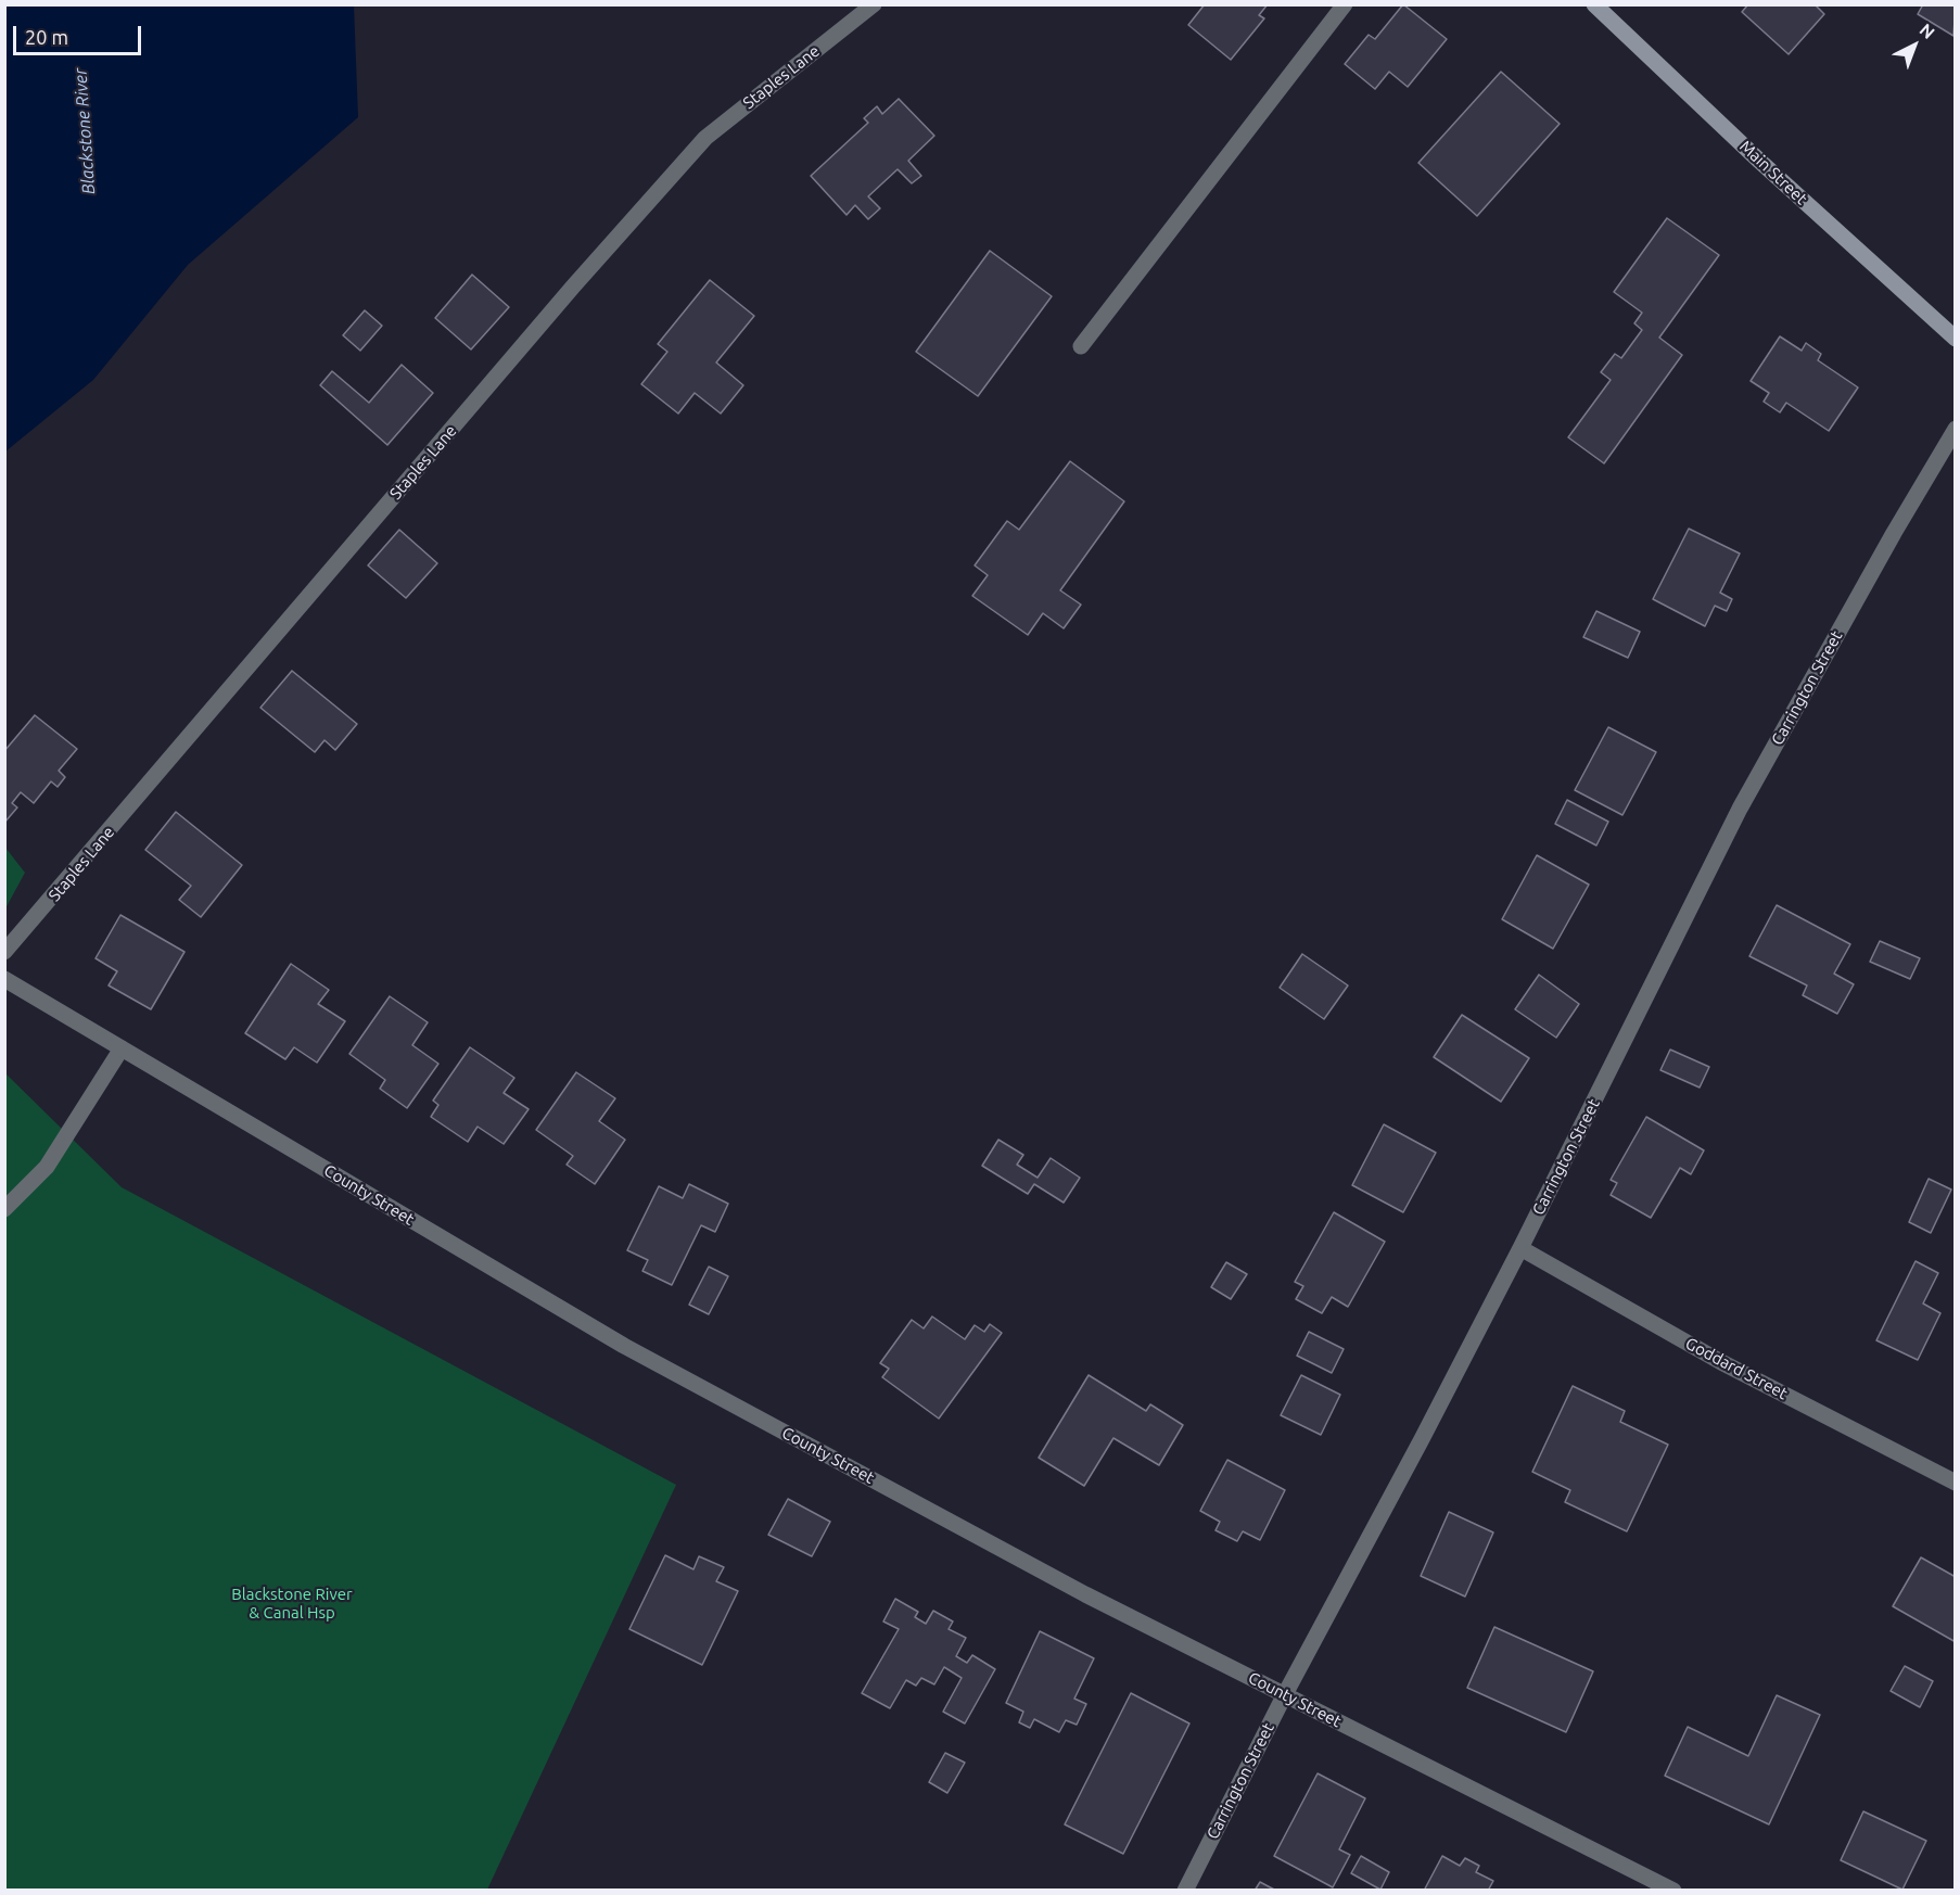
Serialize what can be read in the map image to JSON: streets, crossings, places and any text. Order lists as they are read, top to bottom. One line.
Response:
{"streets":{"main road":["Main Street"],"street":["Staples Lane","Carrington Street","County Street","Goddard Street"]},"crossings":[["Carrington Street","County Street"],["Carrington Street","Goddard Street"]],"water":["Blackstone River"],"parks":["Blackstone River & Canal Hsp"],"scale_bar":"20 m","north":"top right"}
